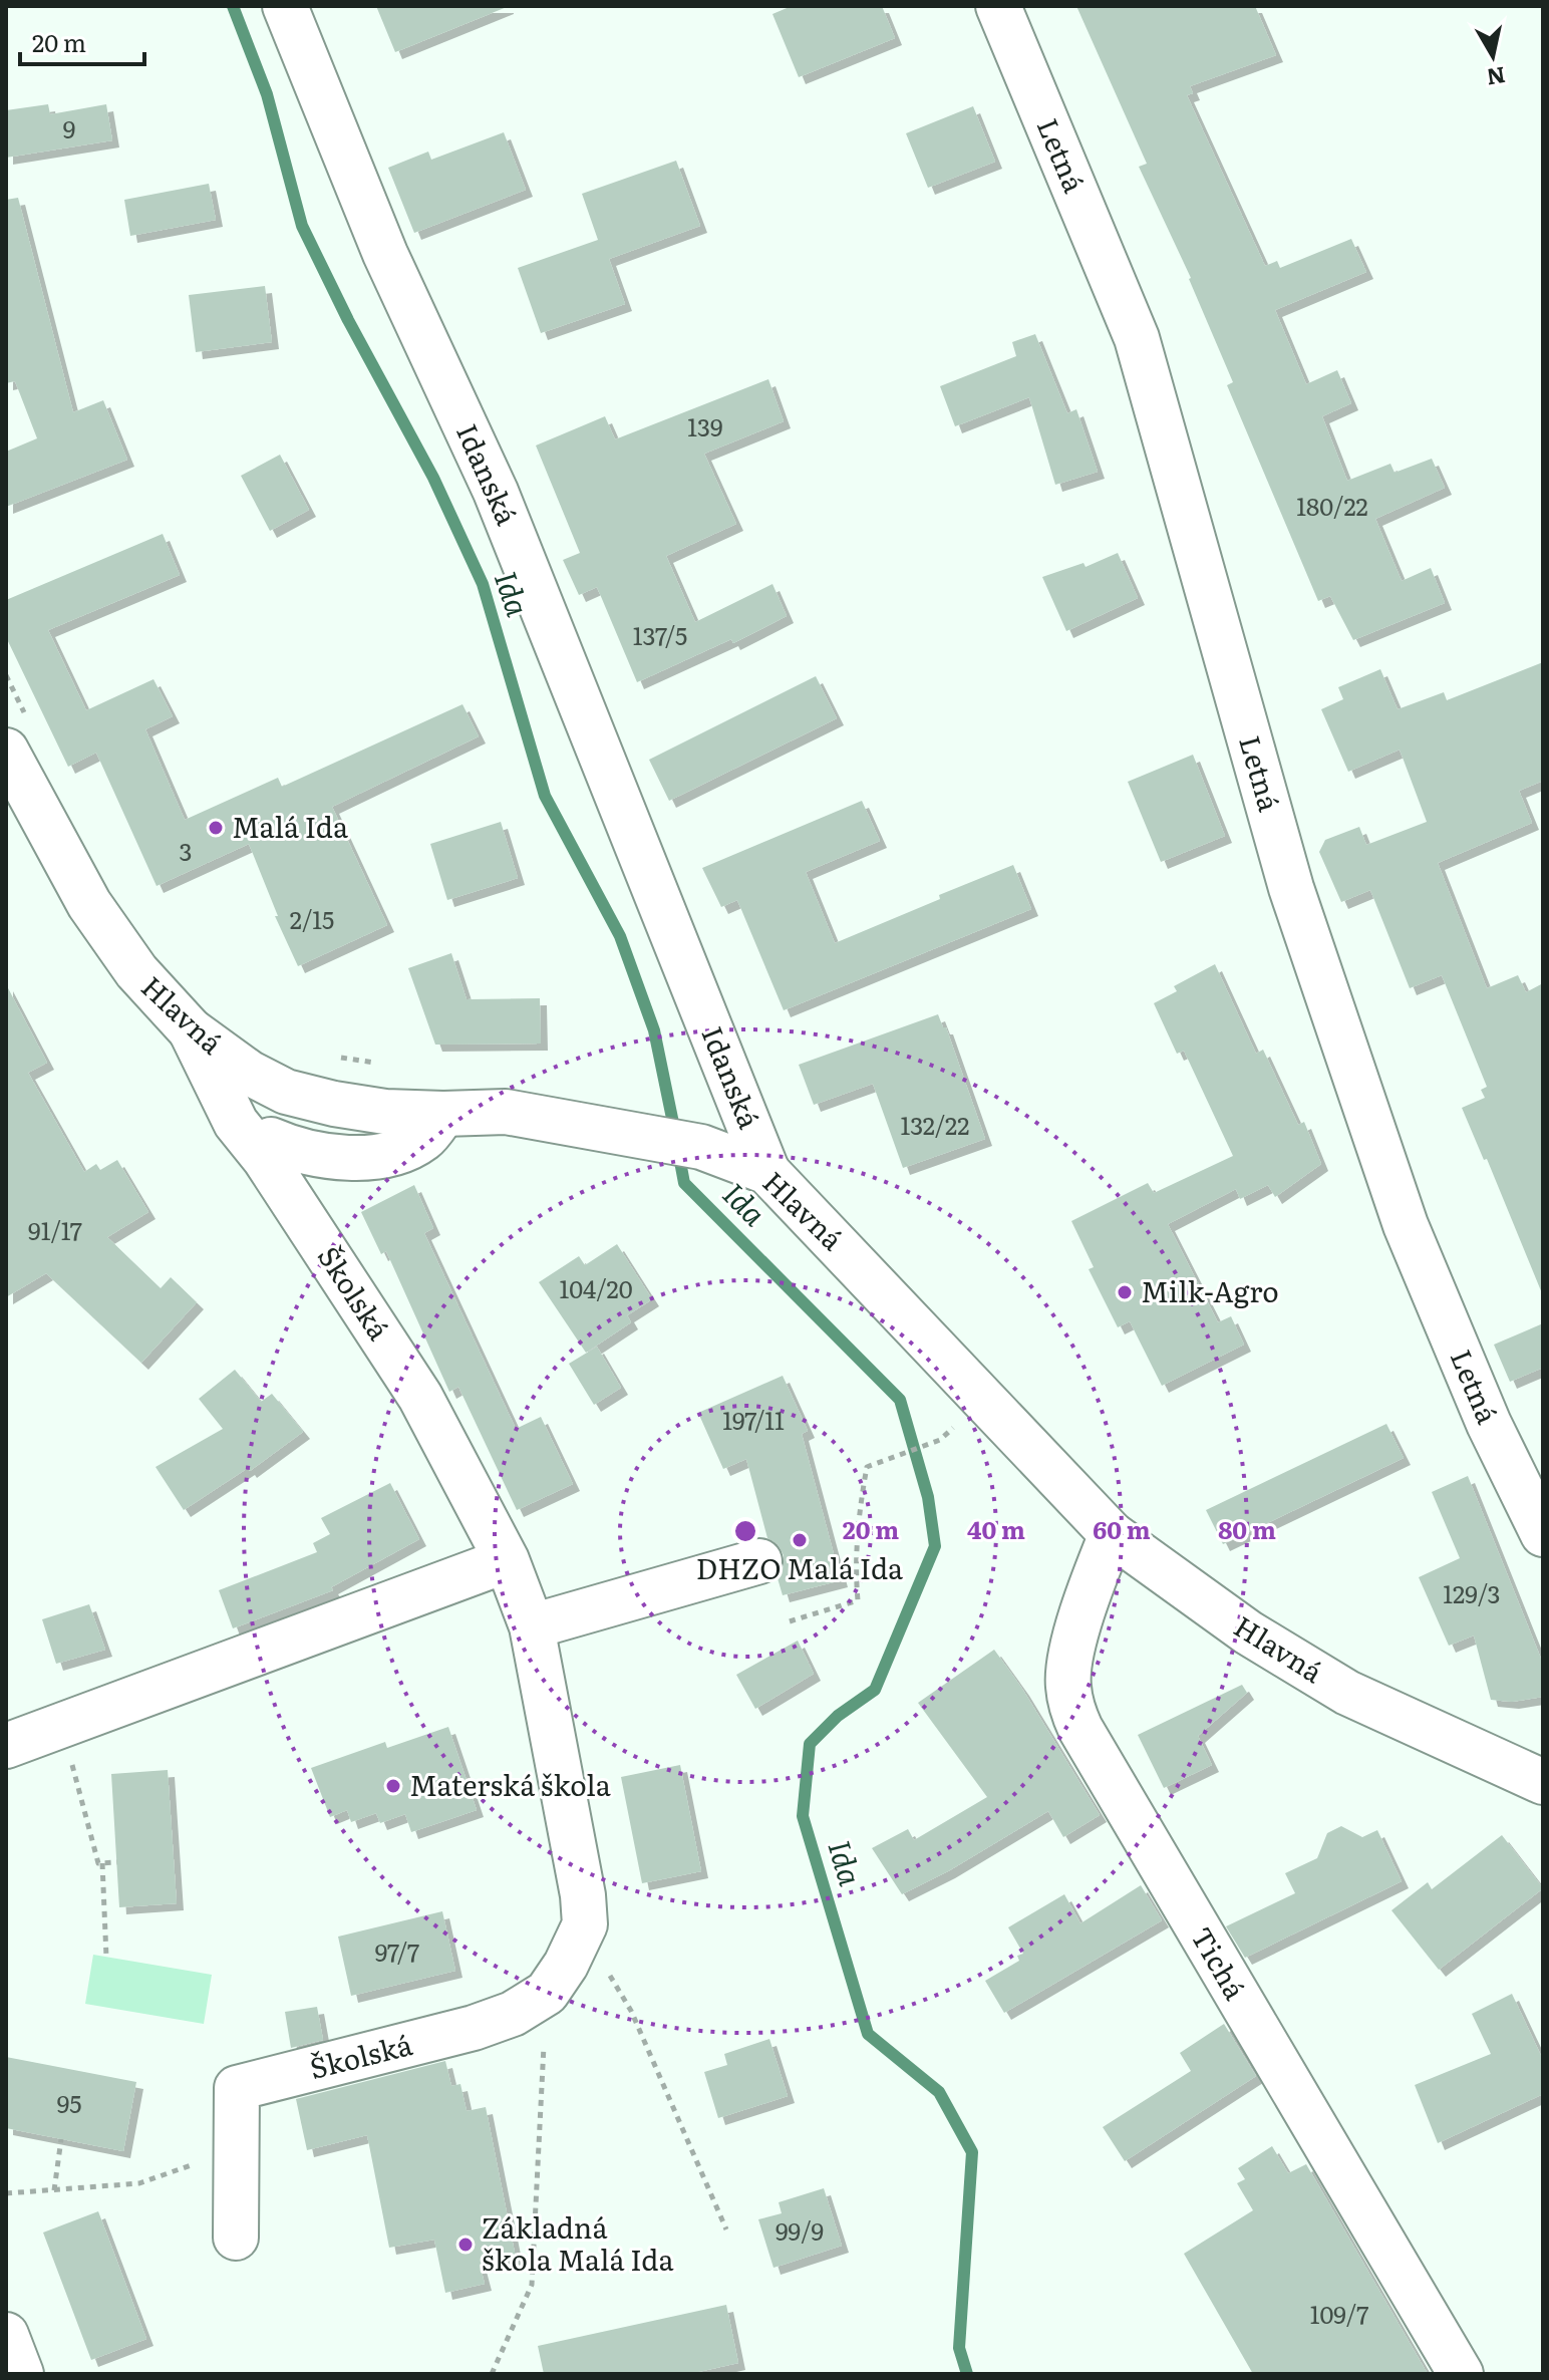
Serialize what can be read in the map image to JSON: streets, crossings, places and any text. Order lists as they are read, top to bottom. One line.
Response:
{"streets":{"street":["Letná","Idanská","Hlavná","Školská","Tichá"]},"crossings":[["Idanská","Hlavná"],["Hlavná","Školská"],["Hlavná","Tichá"]],"water":["Ida"],"places":["Malá Ida","Milk-Agro","DHZO Malá Ida","Materská škola","Základná škola Malá Ida"],"house_numbers":["9","139","180/22","137/5","3","2/15","132/22","91/17","104/20","197/11","129/3","97/7","95","99/9","109/7"],"scale_bar":"20 m","north":"bottom","rings":["20 m","40 m","60 m","80 m"]}
